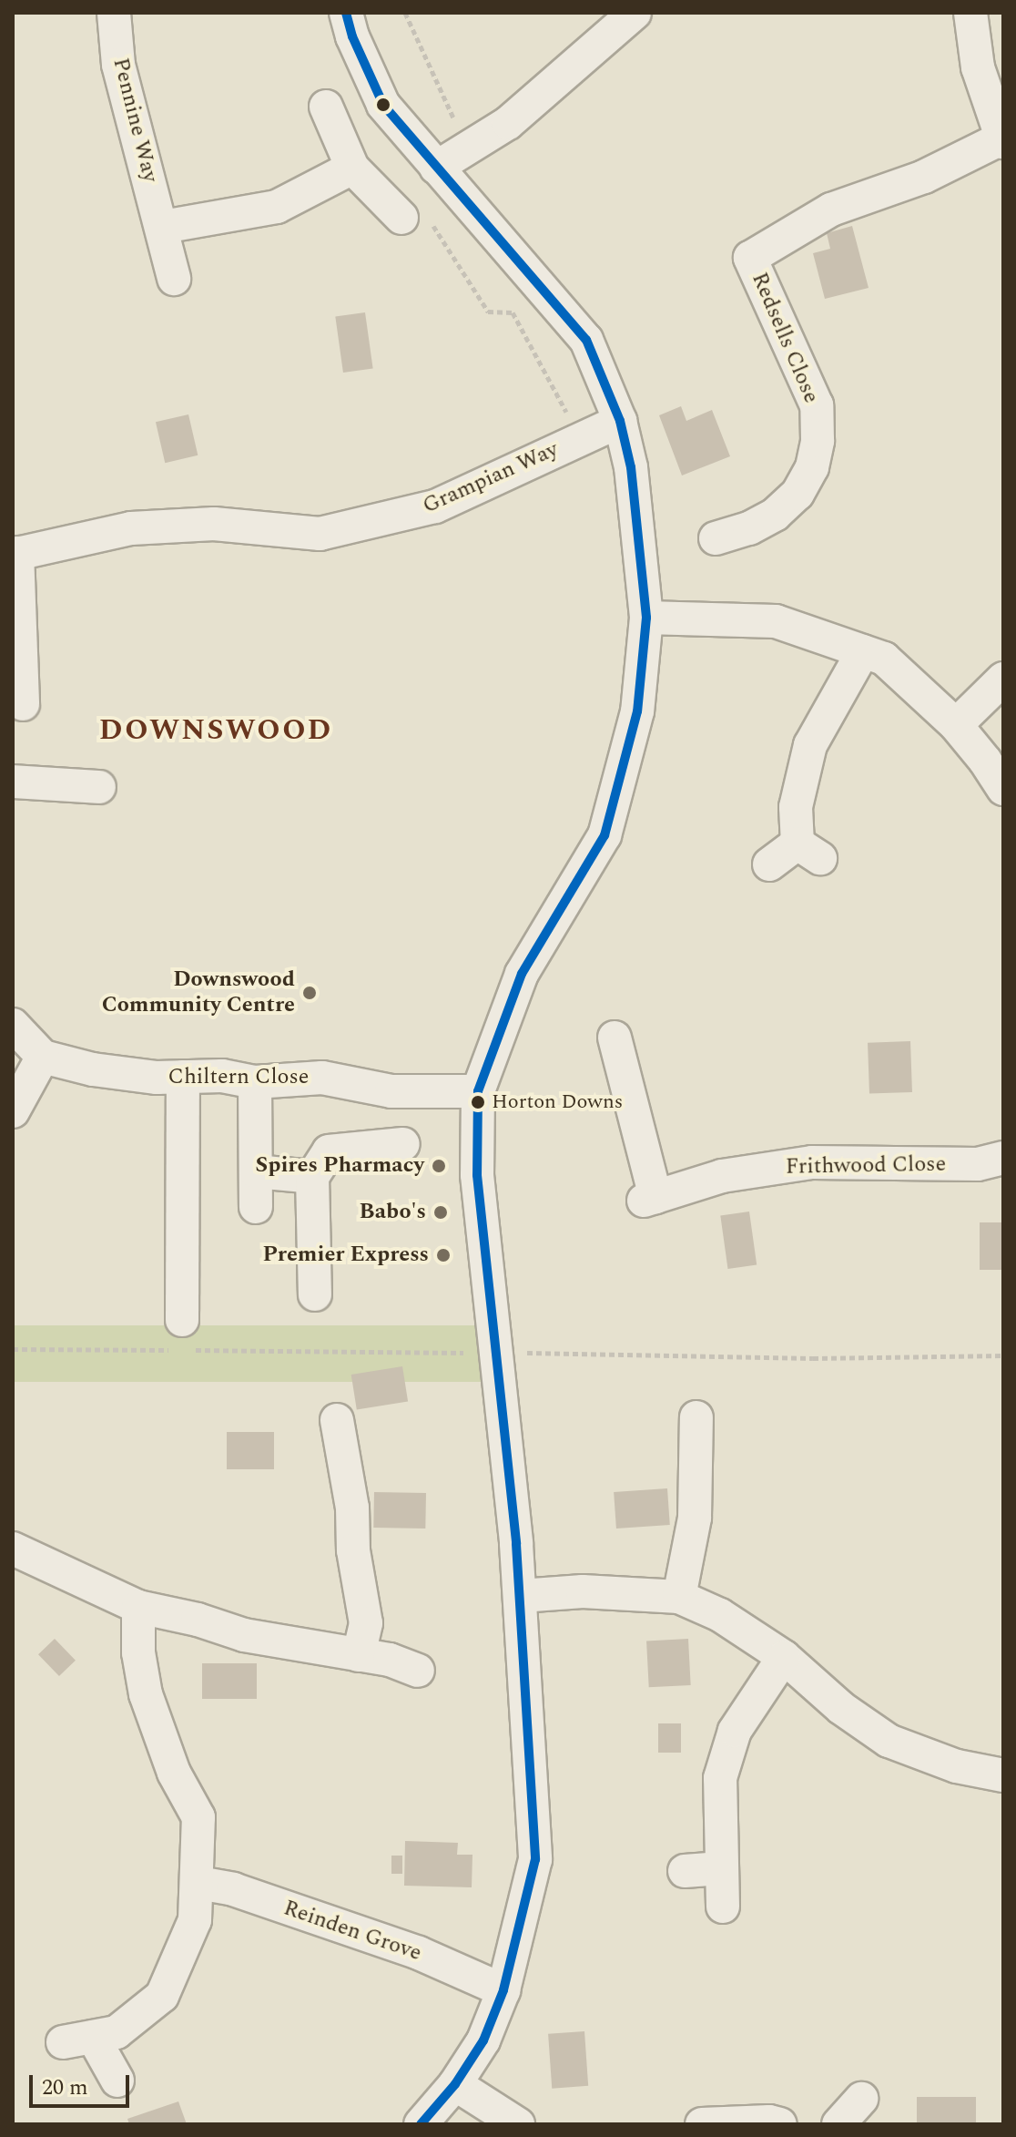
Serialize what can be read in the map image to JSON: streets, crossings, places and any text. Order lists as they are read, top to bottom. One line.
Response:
{"streets":{"street":["Pennine Way","Redsells Close","Grampian Way","Chiltern Close","Frithwood Close","Reinden Grove"]},"districts":["DOWNSWOOD"],"places":["Downswood Community Centre","Horton Downs","Spires Pharmacy","Babo's","Premier Express"],"scale_bar":"20 m"}
